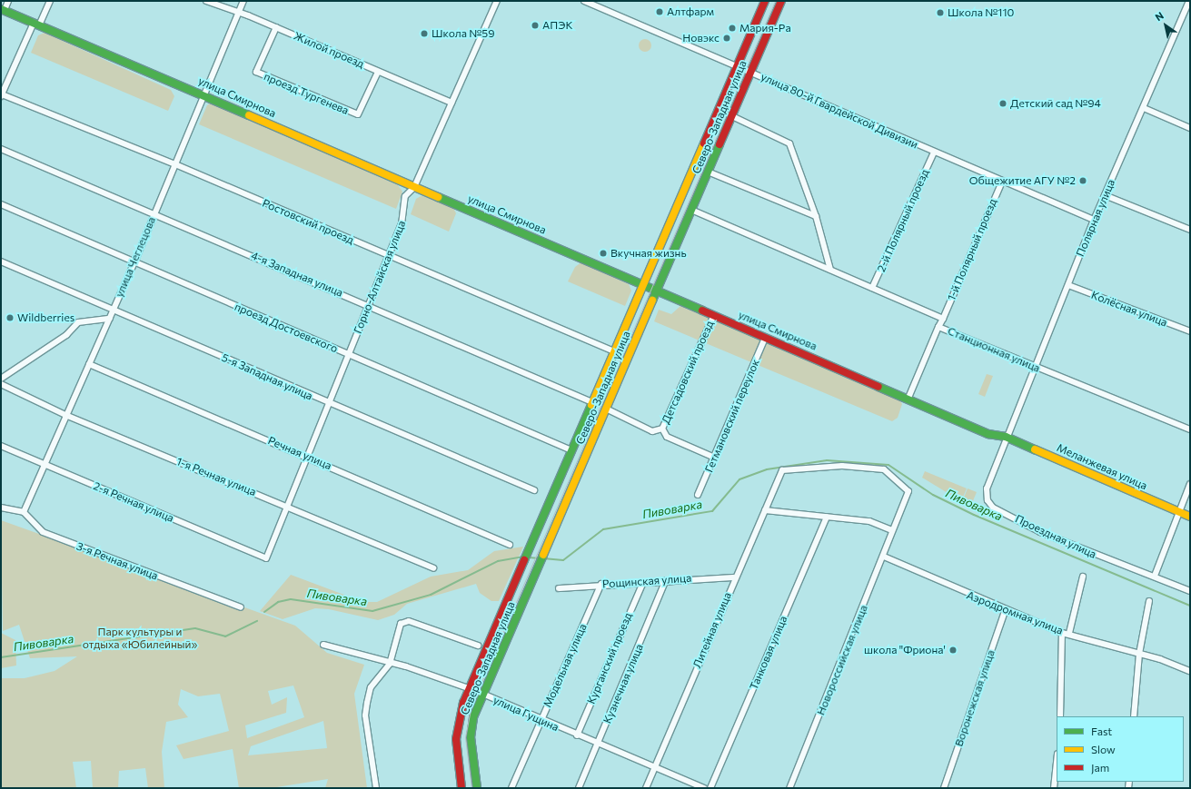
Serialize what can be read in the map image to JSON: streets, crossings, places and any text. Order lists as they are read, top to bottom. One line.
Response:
{"streets":{"main road":["улица Смирнова","Северо-Западная улица","Меланжевая улица"],"street":["Жилой проезд","проезд Тургенева","улица 80-й Гвардейской Дивизии","Полярная улица","2-й Полярный проезд","Ростовский проезд","1-й Полярный проезд","улица Чеглецова","4-я Западная улица","Горно-Алтайская улица","Колёсная улица","проезд Достоевского","Станционная улица","Детсадовский проезд","5-я Западная улица","Гетмановский переулок","Речная улица","1-я Речная улица","2-я Речная улица","Проездная улица","3-я Речная улица","Рощинская улица","Аэродромная улица","Литейная улица","Танковая улица","Курганский проезд","Новороссийская улица","Модельная улица","Кузнечная улица","Воронежская улица","улица Гущина"]},"crossings":[["Жилой проезд","проезд Тургенева"],["Жилой проезд","улица Чеглецова"],["Жилой проезд","Горно-Алтайская улица"],["улица Смирнова","Северо-Западная улица"],["улица Смирнова","Полярная улица"],["улица Смирнова","улица Чеглецова"],["улица Смирнова","Горно-Алтайская улица"],["улица Смирнова","Детсадовский проезд"],["улица Смирнова","Гетмановский переулок"],["улица Смирнова","Меланжевая улица"],["улица Смирнова","Проездная улица"],["улица 80-й Гвардейской Дивизии","Северо-Западная улица"],["улица 80-й Гвардейской Дивизии","Полярная улица"],["улица 80-й Гвардейской Дивизии","2-й Полярный проезд"],["улица 80-й Гвардейской Дивизии","1-й Полярный проезд"],["Северо-Западная улица","Ростовский проезд"],["Северо-Западная улица","4-я Западная улица"],["Северо-Западная улица","проезд Достоевского"],["Северо-Западная улица","Станционная улица"],["Северо-Западная улица","улица Гущина"],["Полярная улица","Колёсная улица"],["Полярная улица","Станционная улица"],["Полярная улица","Меланжевая улица"],["Полярная улица","Проездная улица"],["2-й Полярный проезд","Станционная улица"],["Ростовский проезд","улица Чеглецова"],["Ростовский проезд","Горно-Алтайская улица"],["1-й Полярный проезд","Станционная улица"],["улица Чеглецова","4-я Западная улица"],["улица Чеглецова","проезд Достоевского"],["улица Чеглецова","5-я Западная улица"],["улица Чеглецова","Речная улица"],["улица Чеглецова","1-я Речная улица"],["улица Чеглецова","2-я Речная улица"],["улица Чеглецова","3-я Речная улица"],["4-я Западная улица","Горно-Алтайская улица"],["Горно-Алтайская улица","проезд Достоевского"],["Горно-Алтайская улица","5-я Западная улица"],["Горно-Алтайская улица","Речная улица"],["Горно-Алтайская улица","1-я Речная улица"],["Горно-Алтайская улица","2-я Речная улица"],["Меланжевая улица","Проездная улица"],["Рощинская улица","Литейная улица"],["Рощинская улица","Курганский проезд"],["Рощинская улица","Модельная улица"],["Рощинская улица","Кузнечная улица"],["Аэродромная улица","Новороссийская улица"],["Аэродромная улица","Воронежская улица"],["Литейная улица","Новороссийская улица"],["Литейная улица","улица Гущина"],["Курганский проезд","улица Гущина"],["Модельная улица","улица Гущина"],["Кузнечная улица","улица Гущина"]],"water":["Пивоварка"],"parks":["Парк культуры и отдыха «Юбилейный»"],"places":["Алтфарм","Школа №110","АПЭК","Мария-Ра","Школа №59","Новэкс","Детский сад №94","Общежитие АГУ №2","Вкучная жизнь","Wildberries","школа \"Фриона'"],"legend":["Fast","Slow","Jam"],"north":"top left"}
